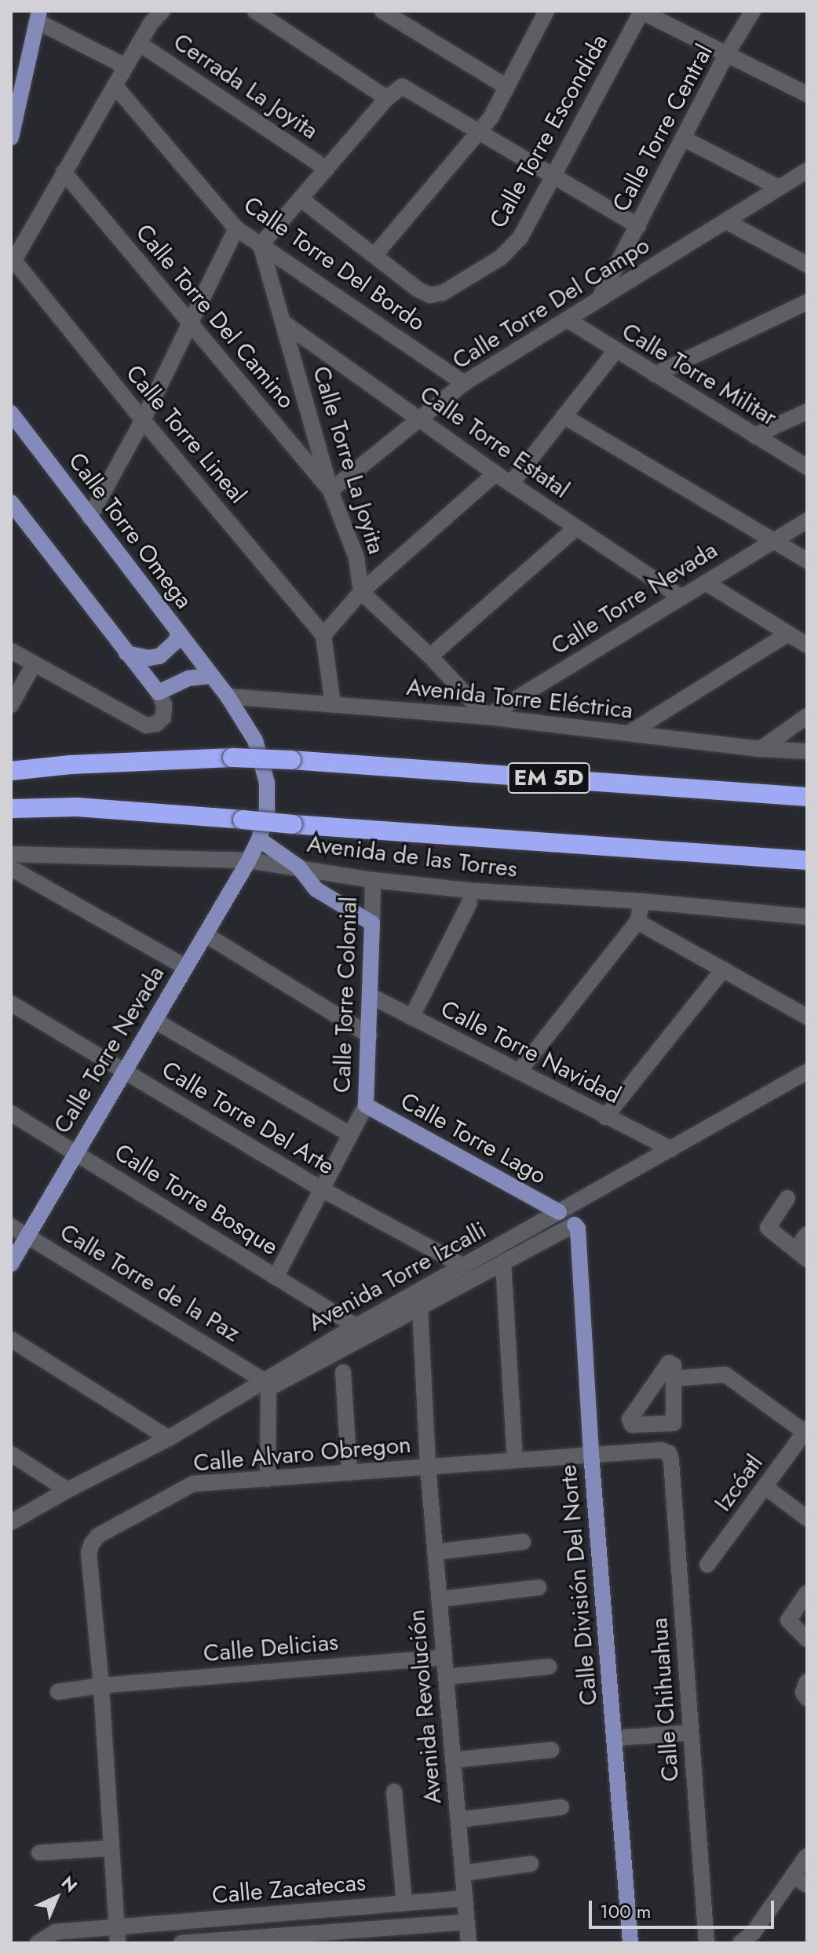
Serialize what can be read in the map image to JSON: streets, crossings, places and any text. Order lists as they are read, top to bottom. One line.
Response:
{"streets":{"highway":["EM 5D"],"main road":["Calle Torre Omega","Calle Torre Nevada","Calle Torre Colonial","Calle Torre Lago","Calle División Del Norte"],"street":["Cerrada La Joyita","Calle Torre Central","Calle Torre Escondida","Calle Torre Del Bordo","Calle Torre Del Campo","Calle Torre Del Camino","Calle Torre Militar","Calle Torre Lineal","Calle Torre Estatal","Calle Torre La Joyita","Avenida Torre Eléctrica","Avenida de las Torres","Calle Torre Navidad","Calle Torre Del Arte","Calle Torre Bosque","Avenida Torre Izcalli","Calle Torre de la Paz","Calle Alvaro Obregon","Izcóatl","Calle Delicias","Calle Chihuahua","Avenida Revolución","Calle Zacatecas"]},"crossings":[["Calle Torre Central","Calle Torre Del Campo"],["Calle Torre Del Bordo","Calle Torre Del Campo"],["Calle Torre Del Bordo","Calle Torre La Joyita"],["Calle Torre Del Campo","Calle Torre Del Camino"],["Calle Torre Del Campo","Calle Torre Militar"],["Calle Torre Del Campo","Calle Torre Estatal"],["Calle Torre Del Campo","Calle Torre La Joyita"],["Calle Torre Del Camino","Calle Torre La Joyita"],["Calle Torre Estatal","Calle Torre La Joyita"],["Calle Torre Estatal","Calle Torre Nevada"],["Calle Torre La Joyita","Calle Torre Nevada"],["Calle Torre La Joyita","Avenida Torre Eléctrica"],["Calle Torre Omega","Calle Torre Nevada"],["Calle Torre Omega","Avenida Torre Eléctrica"],["Calle Torre Nevada","Avenida Torre Eléctrica"],["Calle Torre Nevada","Avenida de las Torres"],["Calle Torre Nevada","Calle Torre Del Arte"],["Calle Torre Nevada","Calle Torre Bosque"],["Calle Torre Nevada","Calle Torre de la Paz"],["Avenida de las Torres","Calle Torre Colonial"],["Calle Torre Colonial","Calle Torre Navidad"],["Calle Torre Colonial","Calle Torre Del Arte"],["Calle Torre Colonial","Calle Torre Lago"],["Calle Torre Colonial","Calle Torre Bosque"],["Calle Torre Navidad","Avenida Torre Izcalli"],["Calle Torre Del Arte","Avenida Torre Izcalli"],["Calle Torre Lago","Avenida Torre Izcalli"],["Calle Torre Bosque","Avenida Torre Izcalli"],["Avenida Torre Izcalli","Calle Torre de la Paz"],["Calle Alvaro Obregon","Calle División Del Norte"],["Calle Alvaro Obregon","Calle Delicias"],["Calle Alvaro Obregon","Calle Chihuahua"],["Calle Alvaro Obregon","Avenida Revolución"],["Calle Alvaro Obregon","Calle Zacatecas"],["Calle Delicias","Avenida Revolución"],["Avenida Revolución","Calle Zacatecas"]],"scale_bar":"100 m","north":"top right"}
